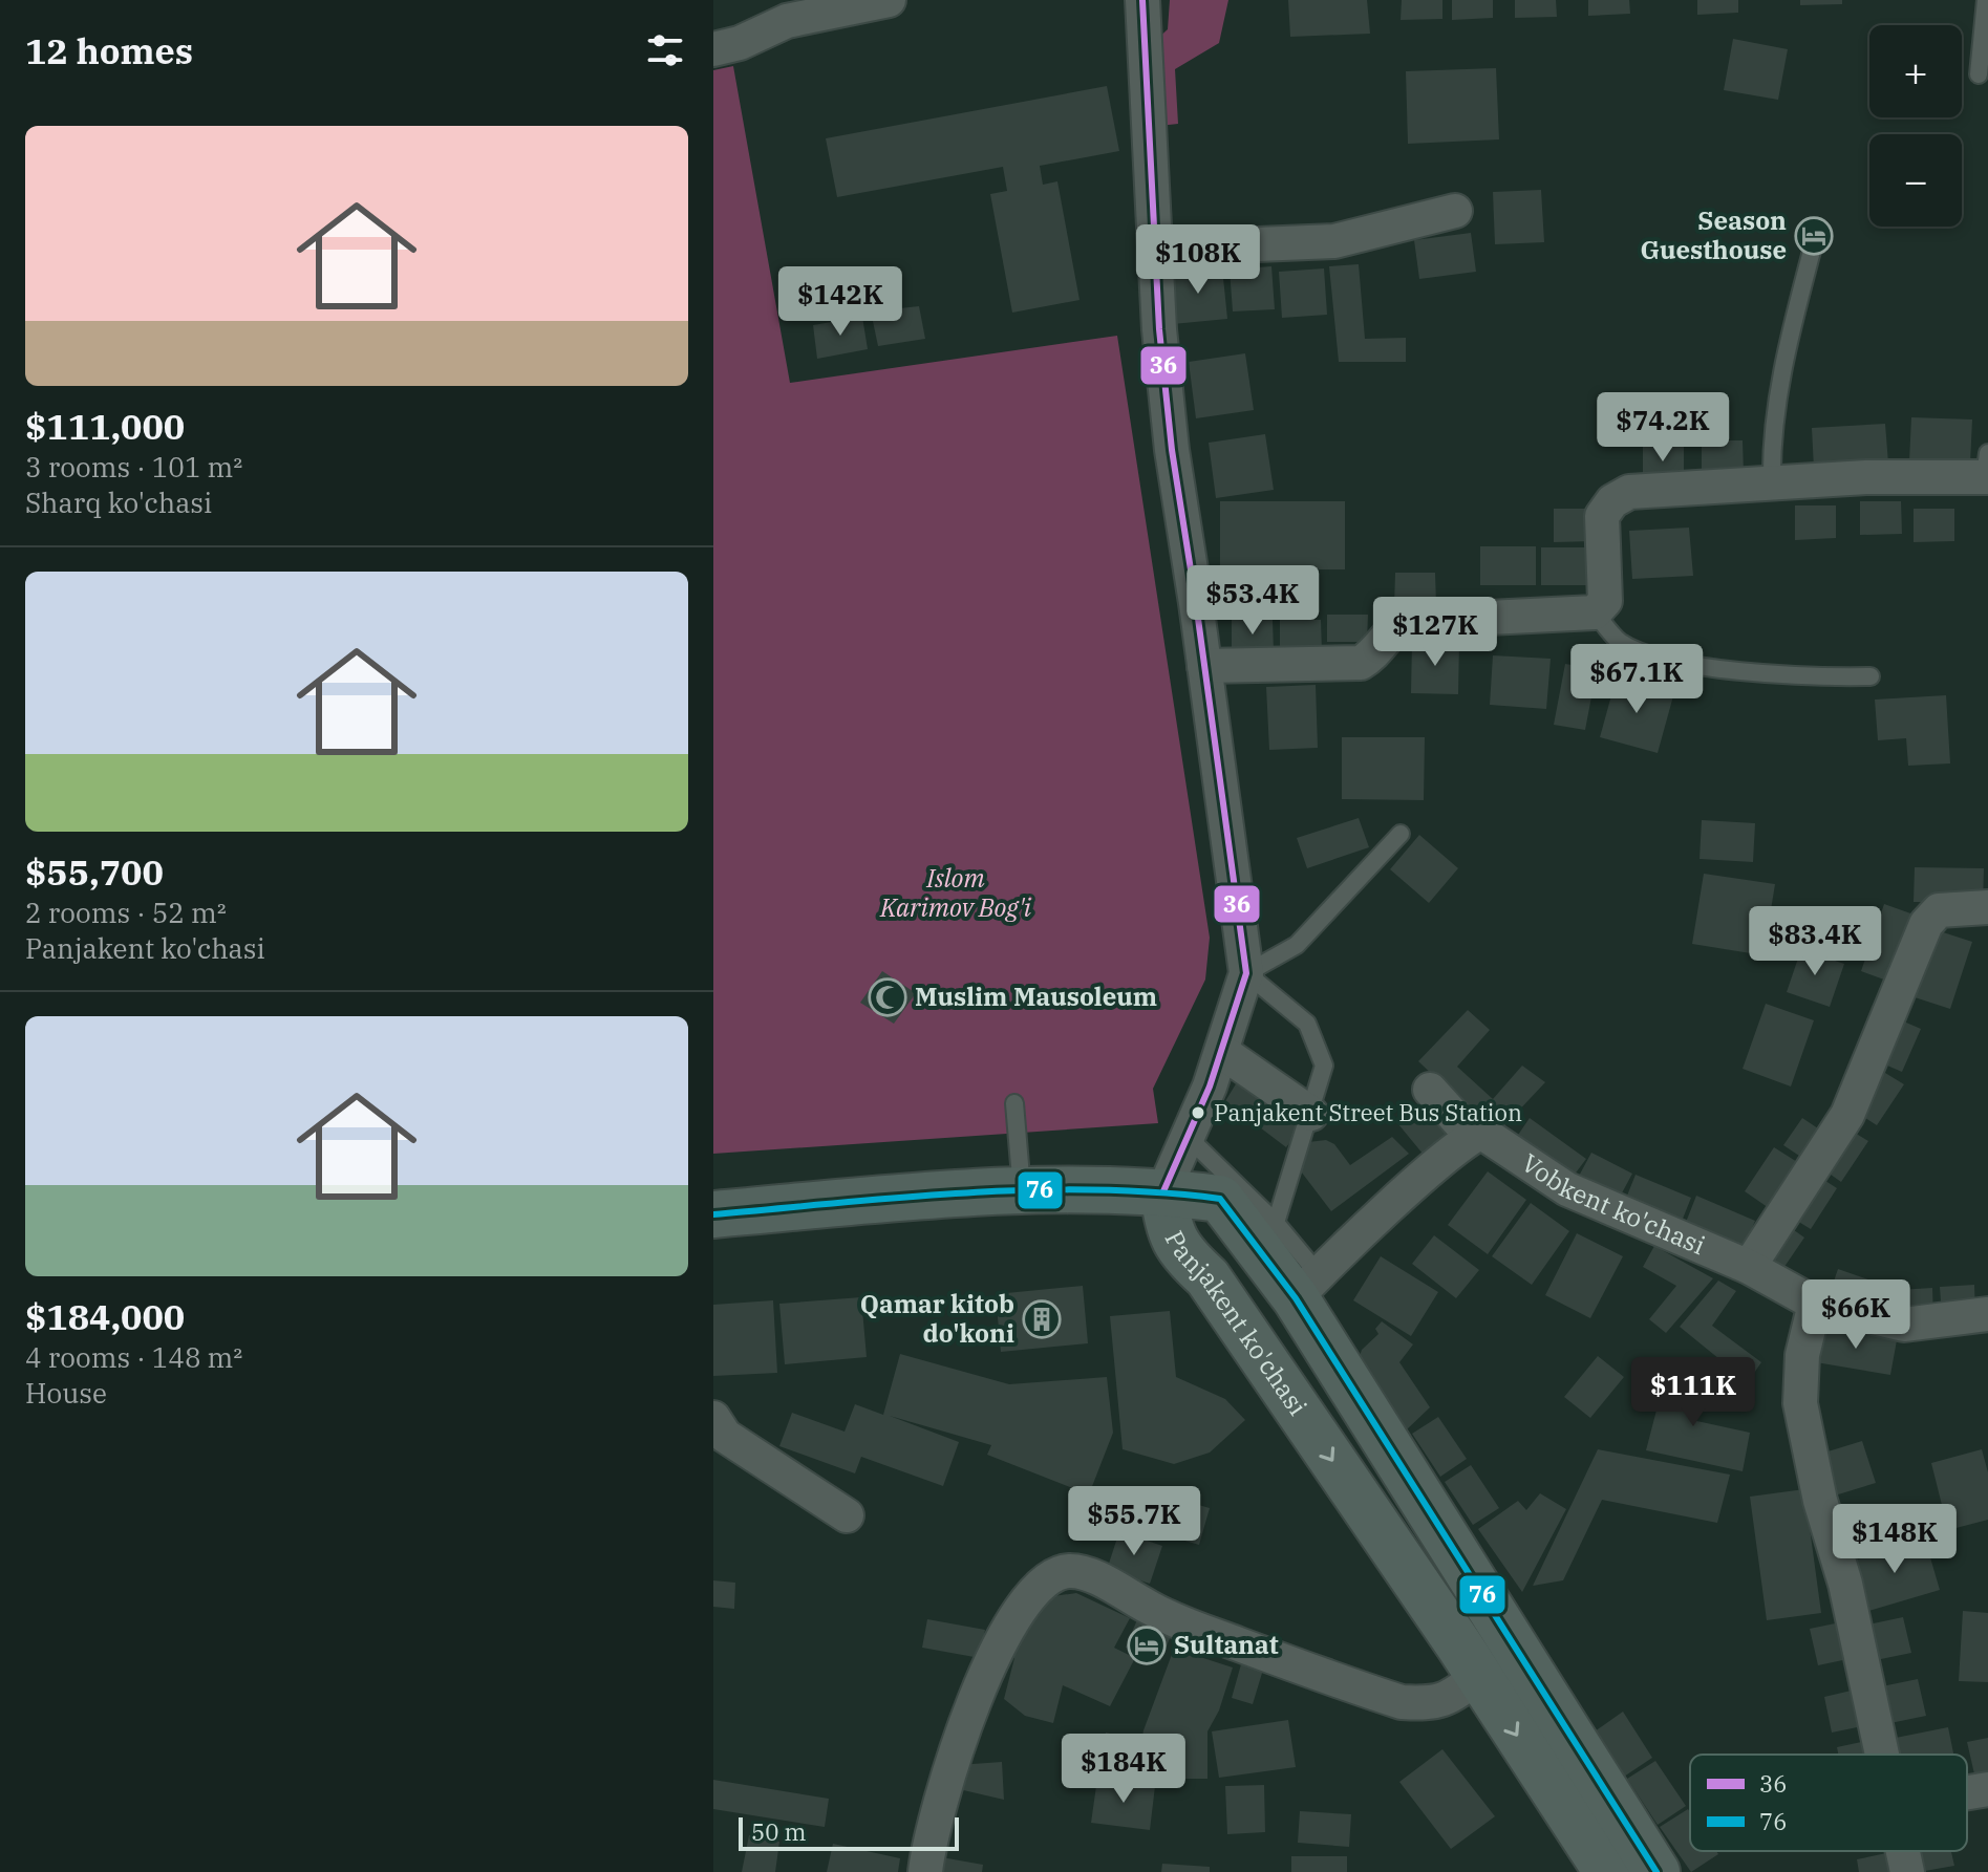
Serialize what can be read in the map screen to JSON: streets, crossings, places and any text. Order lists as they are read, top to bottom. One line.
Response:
{"streets":{"main road":["Panjakent ko'chasi"],"street":["Vobkent ko'chasi"]},"parks":["Islom Karimov Bog'i"],"places":{"hotel":["Season Guesthouse","Sultanat"],"mosque":["Muslim Mausoleum"],"other":["Panjakent Street Bus Station"],"building":["Qamar kitob do'koni"]},"lines":["transit line 36","transit line 76"],"legend":["36","76"],"scale_bar":"50 m","page":{"heading":"12 homes","map_buttons":["+","−"],"list":[{"name":"$111,000","note":"3 rooms · 101 m² · Sharq ko'chasi"},{"name":"$55,700","note":"2 rooms · 52 m² · Panjakent ko'chasi"},{"name":"$184,000","note":"4 rooms · 148 m² · House"}],"price":["$108K","$142K","$74.2K","$53.4K","$127K","$67.1K","$83.4K","$66K","$111K","$55.7K","$148K","$184K"],"scale":"50 m"}}
